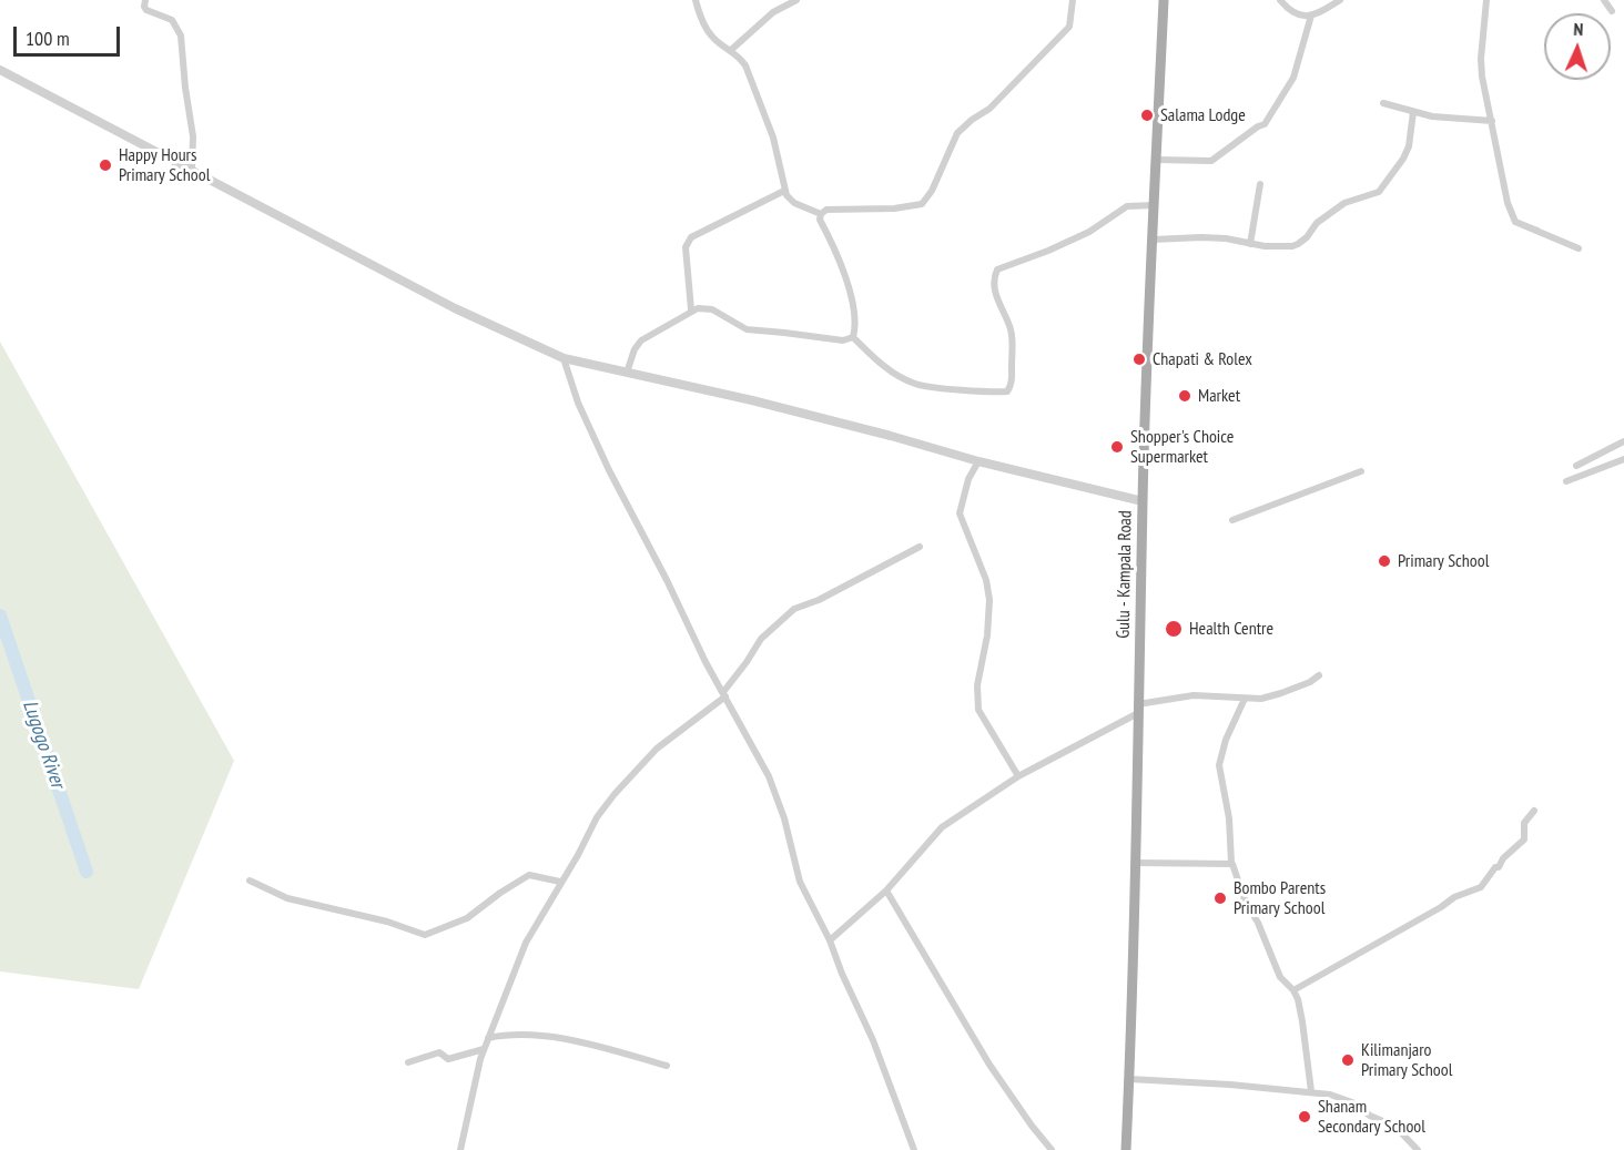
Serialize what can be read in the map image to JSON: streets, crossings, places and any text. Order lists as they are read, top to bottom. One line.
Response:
{"streets":{"main road":["Gulu - Kampala Road"]},"water":["Lugogo River"],"places":["Salama Lodge","Happy Hours Primary School","Chapati & Rolex","Market","Shopper's Choice Supermarket","Primary School","Health Centre","Bombo Parents Primary School","Kilimanjaro Primary School","Shanam Secondary School"],"scale_bar":"100 m","north":"top"}
